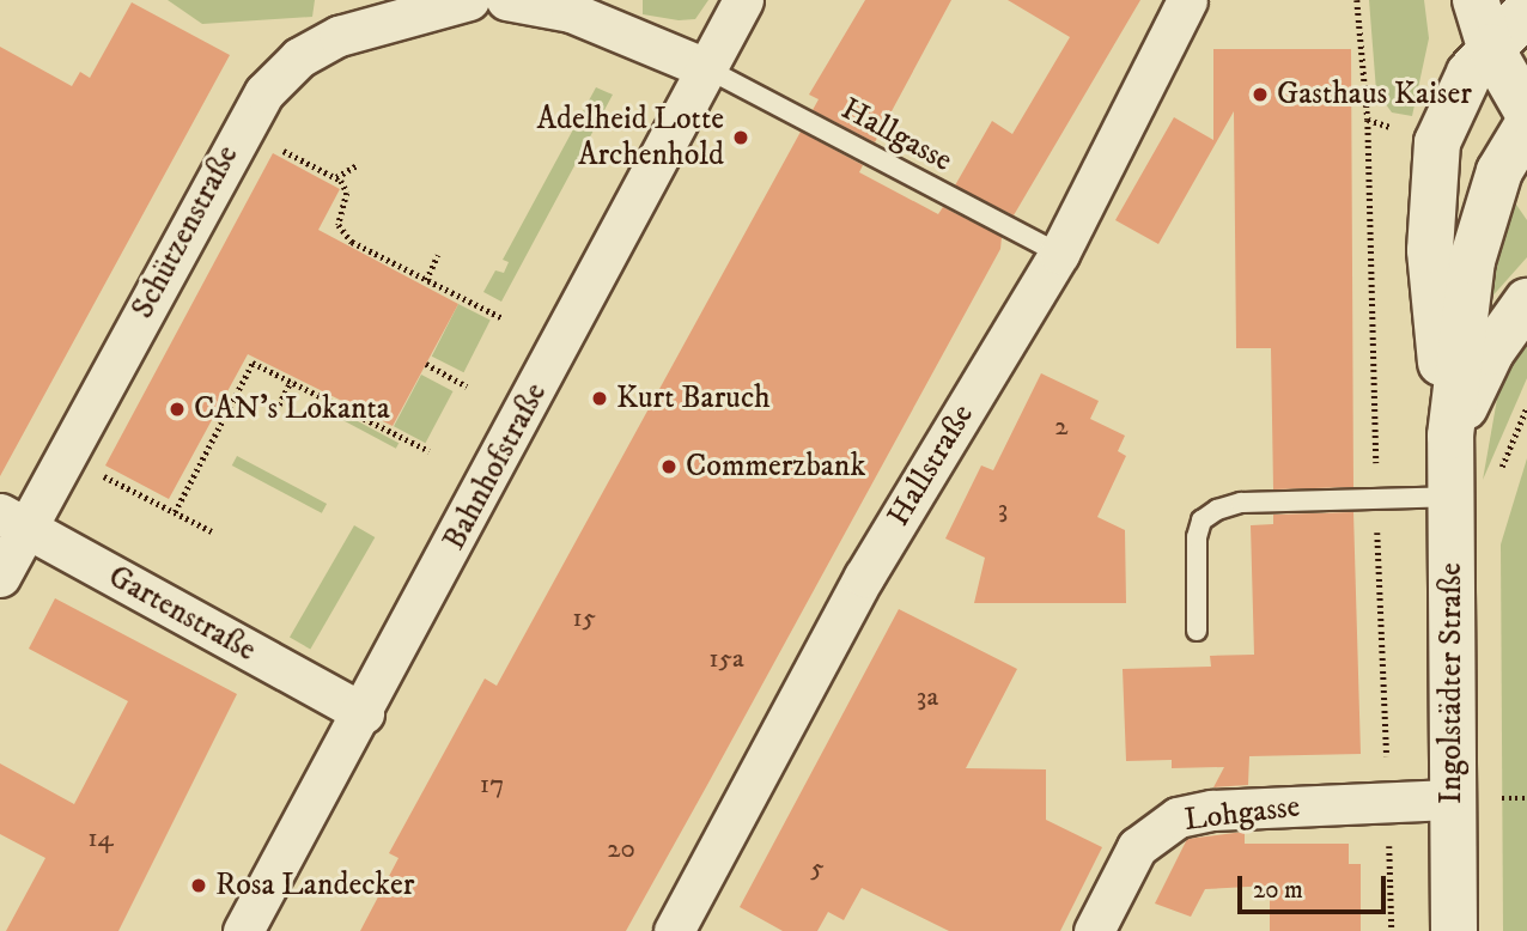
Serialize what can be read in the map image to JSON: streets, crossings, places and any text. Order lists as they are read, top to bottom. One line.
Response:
{"streets":{"street":["Schützenstraße","Hallstraße","Bahnhofstraße","Gartenstraße","Ingolstädter Straße","Lohgasse"],"lane":["Hallgasse"]},"crossings":[["Hallgasse","Hallstraße"],["Hallgasse","Bahnhofstraße"],["Schützenstraße","Gartenstraße"],["Bahnhofstraße","Gartenstraße"],["Ingolstädter Straße","Lohgasse"]],"places":["Gasthaus Kaiser","Adelheid Lotte Archenhold","Kurt Baruch","CAN's Lokanta","Commerzbank","Rosa Landecker"],"house_numbers":["2","3","15","15a","3a","17","14","20","5"],"scale_bar":"20 m"}
